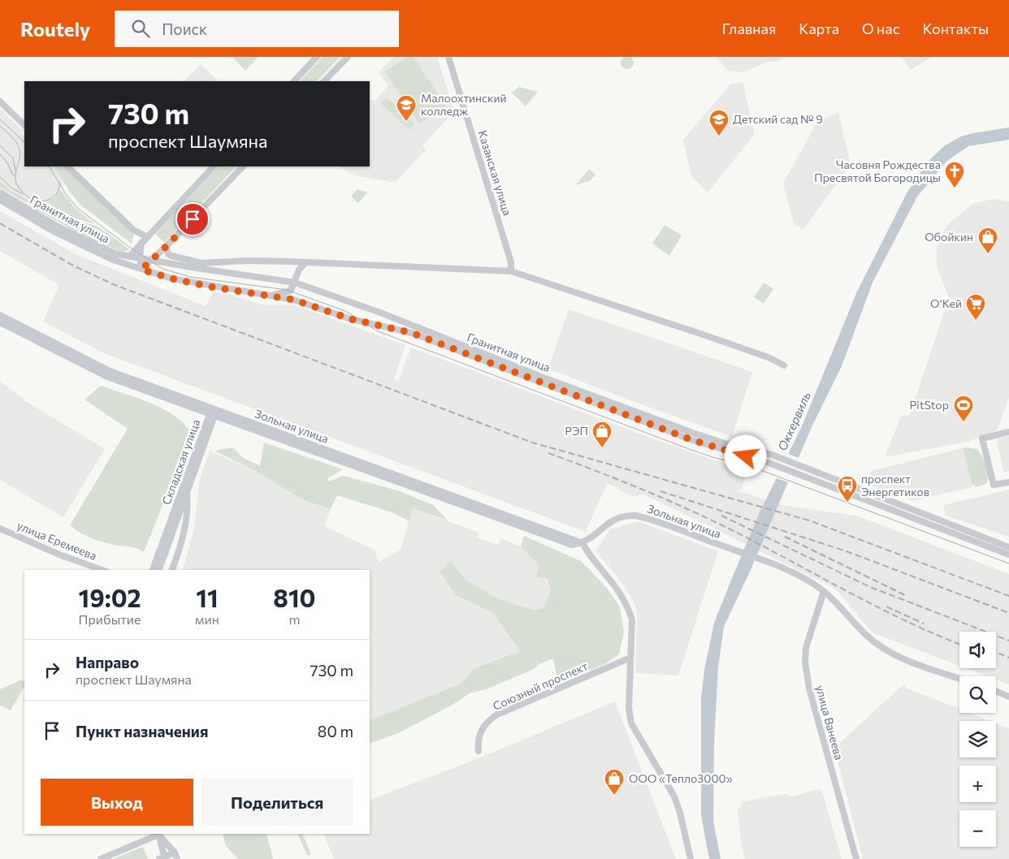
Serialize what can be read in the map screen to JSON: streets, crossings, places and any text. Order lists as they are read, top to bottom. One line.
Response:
{"streets":{"street":["Казанская улица","Гранитная улица","Зольная улица","Складская улица","улица Еремеева","Союзный проспект","улица Ванеева"]},"crossings":[["Казанская улица","Гранитная улица"],["Зольная улица","Складская улица"],["Зольная улица","улица Ванеева"]],"water":["Оккервиль"],"places":{"school or university":["Малоохтинский колледж","Детский сад № 9"],"church":["Часовня Рождества Пресвятой Богородицы"],"shop":["Обойкин","РЭП","ООО «Тепло3000»"],"supermarket":["О’Кей"],"sports":["PitStop"],"bus stop":["проспект Энергетиков"]},"page":{"header":"Routely","search":"Поиск","nav":["Главная","Карта","О нас","Контакты"],"turn":["730 m","проспект Шаумяна"],"eta":["19:02","Прибытие","11","мин","810","m"],"map_buttons":["+","−"],"list":[{"name":"Направо","note":"проспект Шаумяна","value":"730 m"},{"name":"Пункт назначения","value":"80 m"}],"buttons":["Выход","Поделиться"]}}
